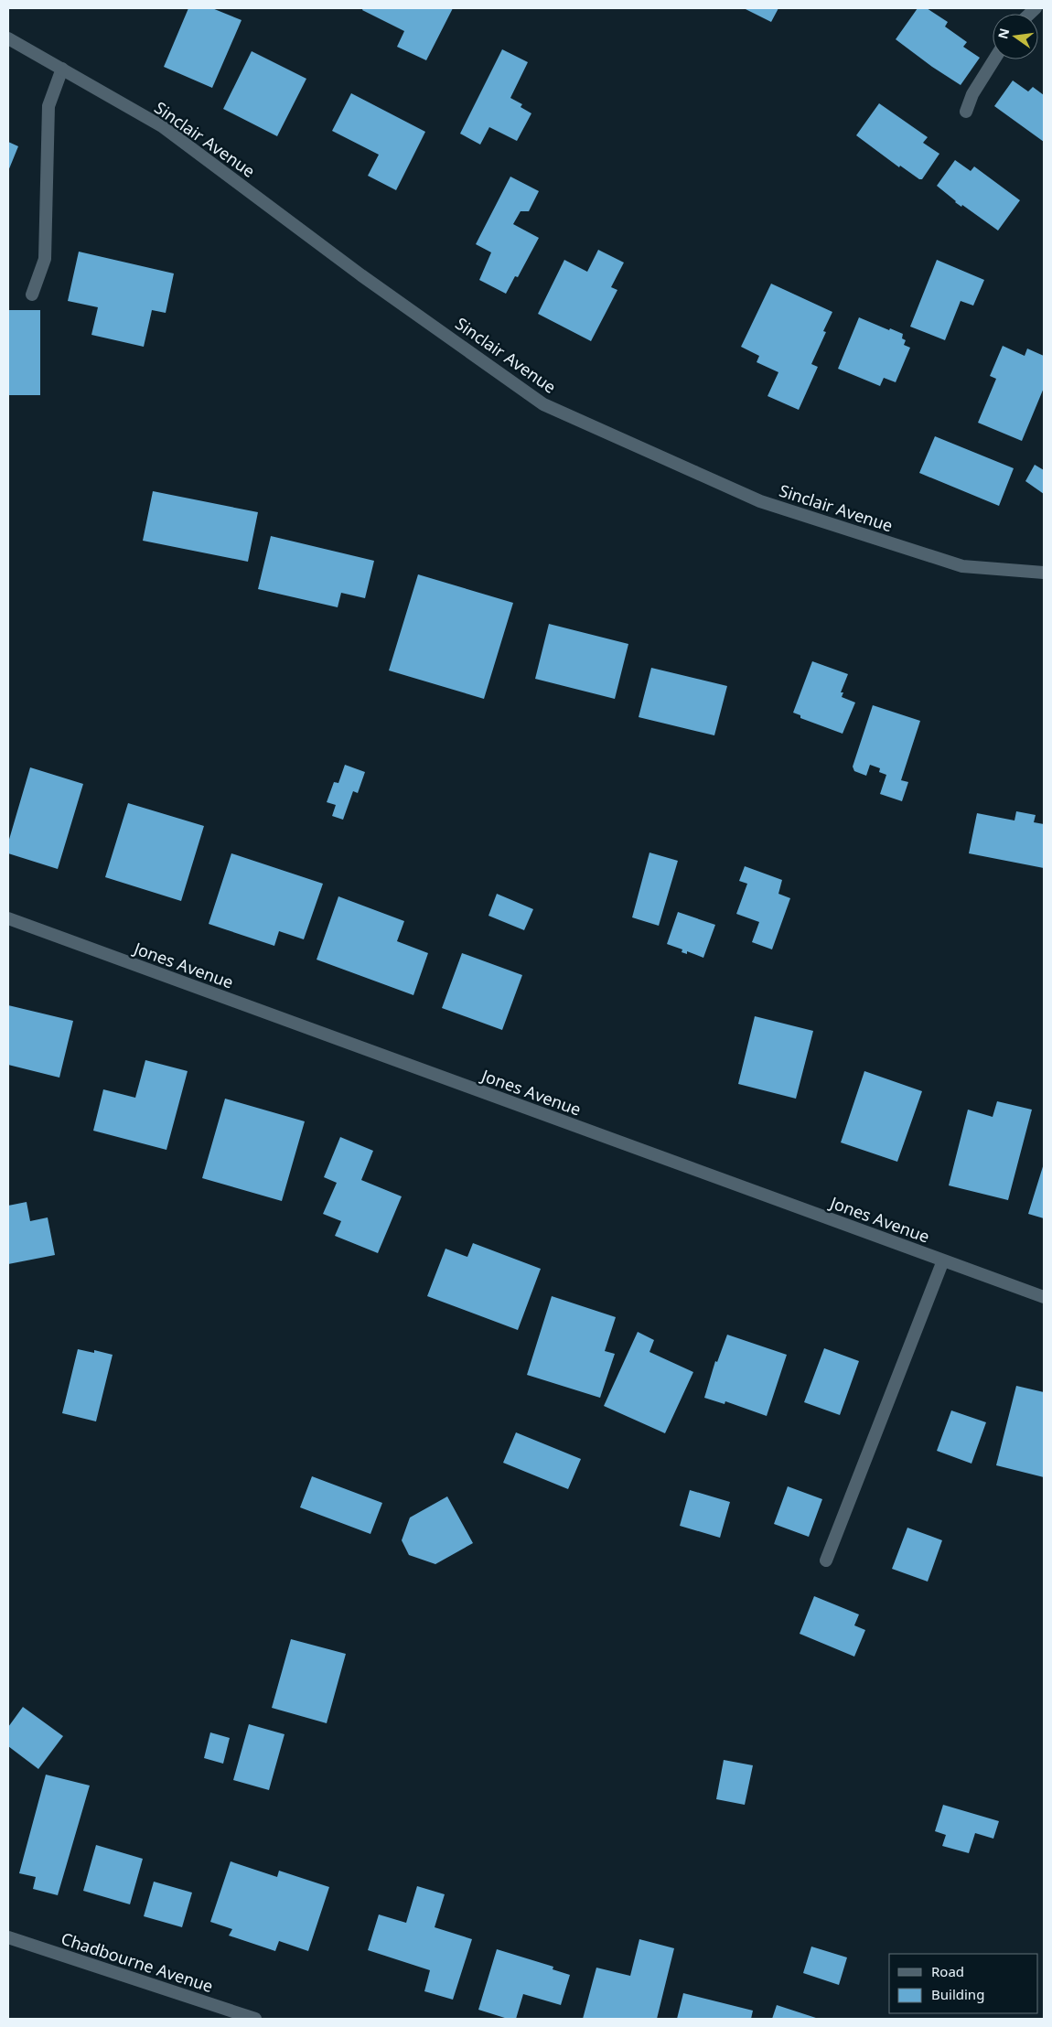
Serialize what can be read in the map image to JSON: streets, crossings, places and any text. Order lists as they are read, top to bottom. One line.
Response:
{"streets":{"street":["Sinclair Avenue","Jones Avenue","Chadbourne Avenue"]},"legend":["Road","Building"],"north":"left"}
